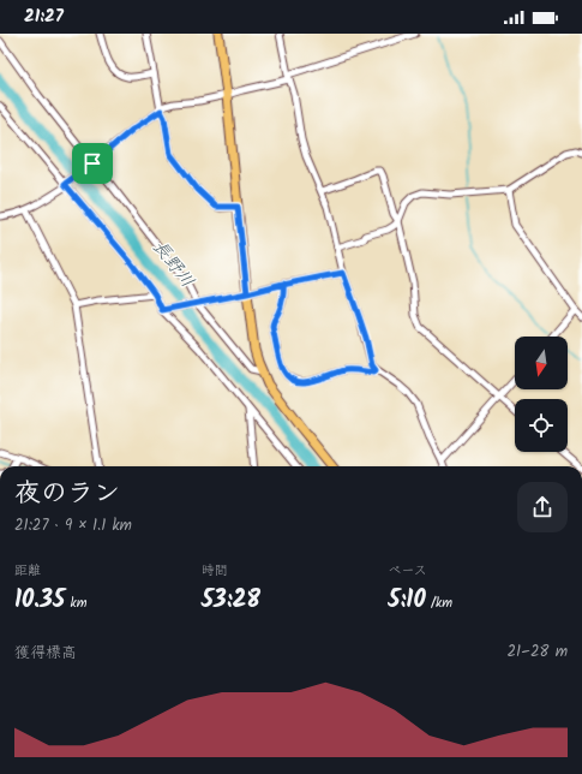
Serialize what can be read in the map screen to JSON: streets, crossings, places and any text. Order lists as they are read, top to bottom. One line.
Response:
{"water":["長野川"],"north":"bottom","page":{"status":"21:27","heading":["夜のラン","21:27 · 9 × 1.1 km"],"stats":[["距離","10.35 km"],["時間","53:28"],["ペース","5:10 /km"]],"chart":["獲得標高","21–28 m"]}}
